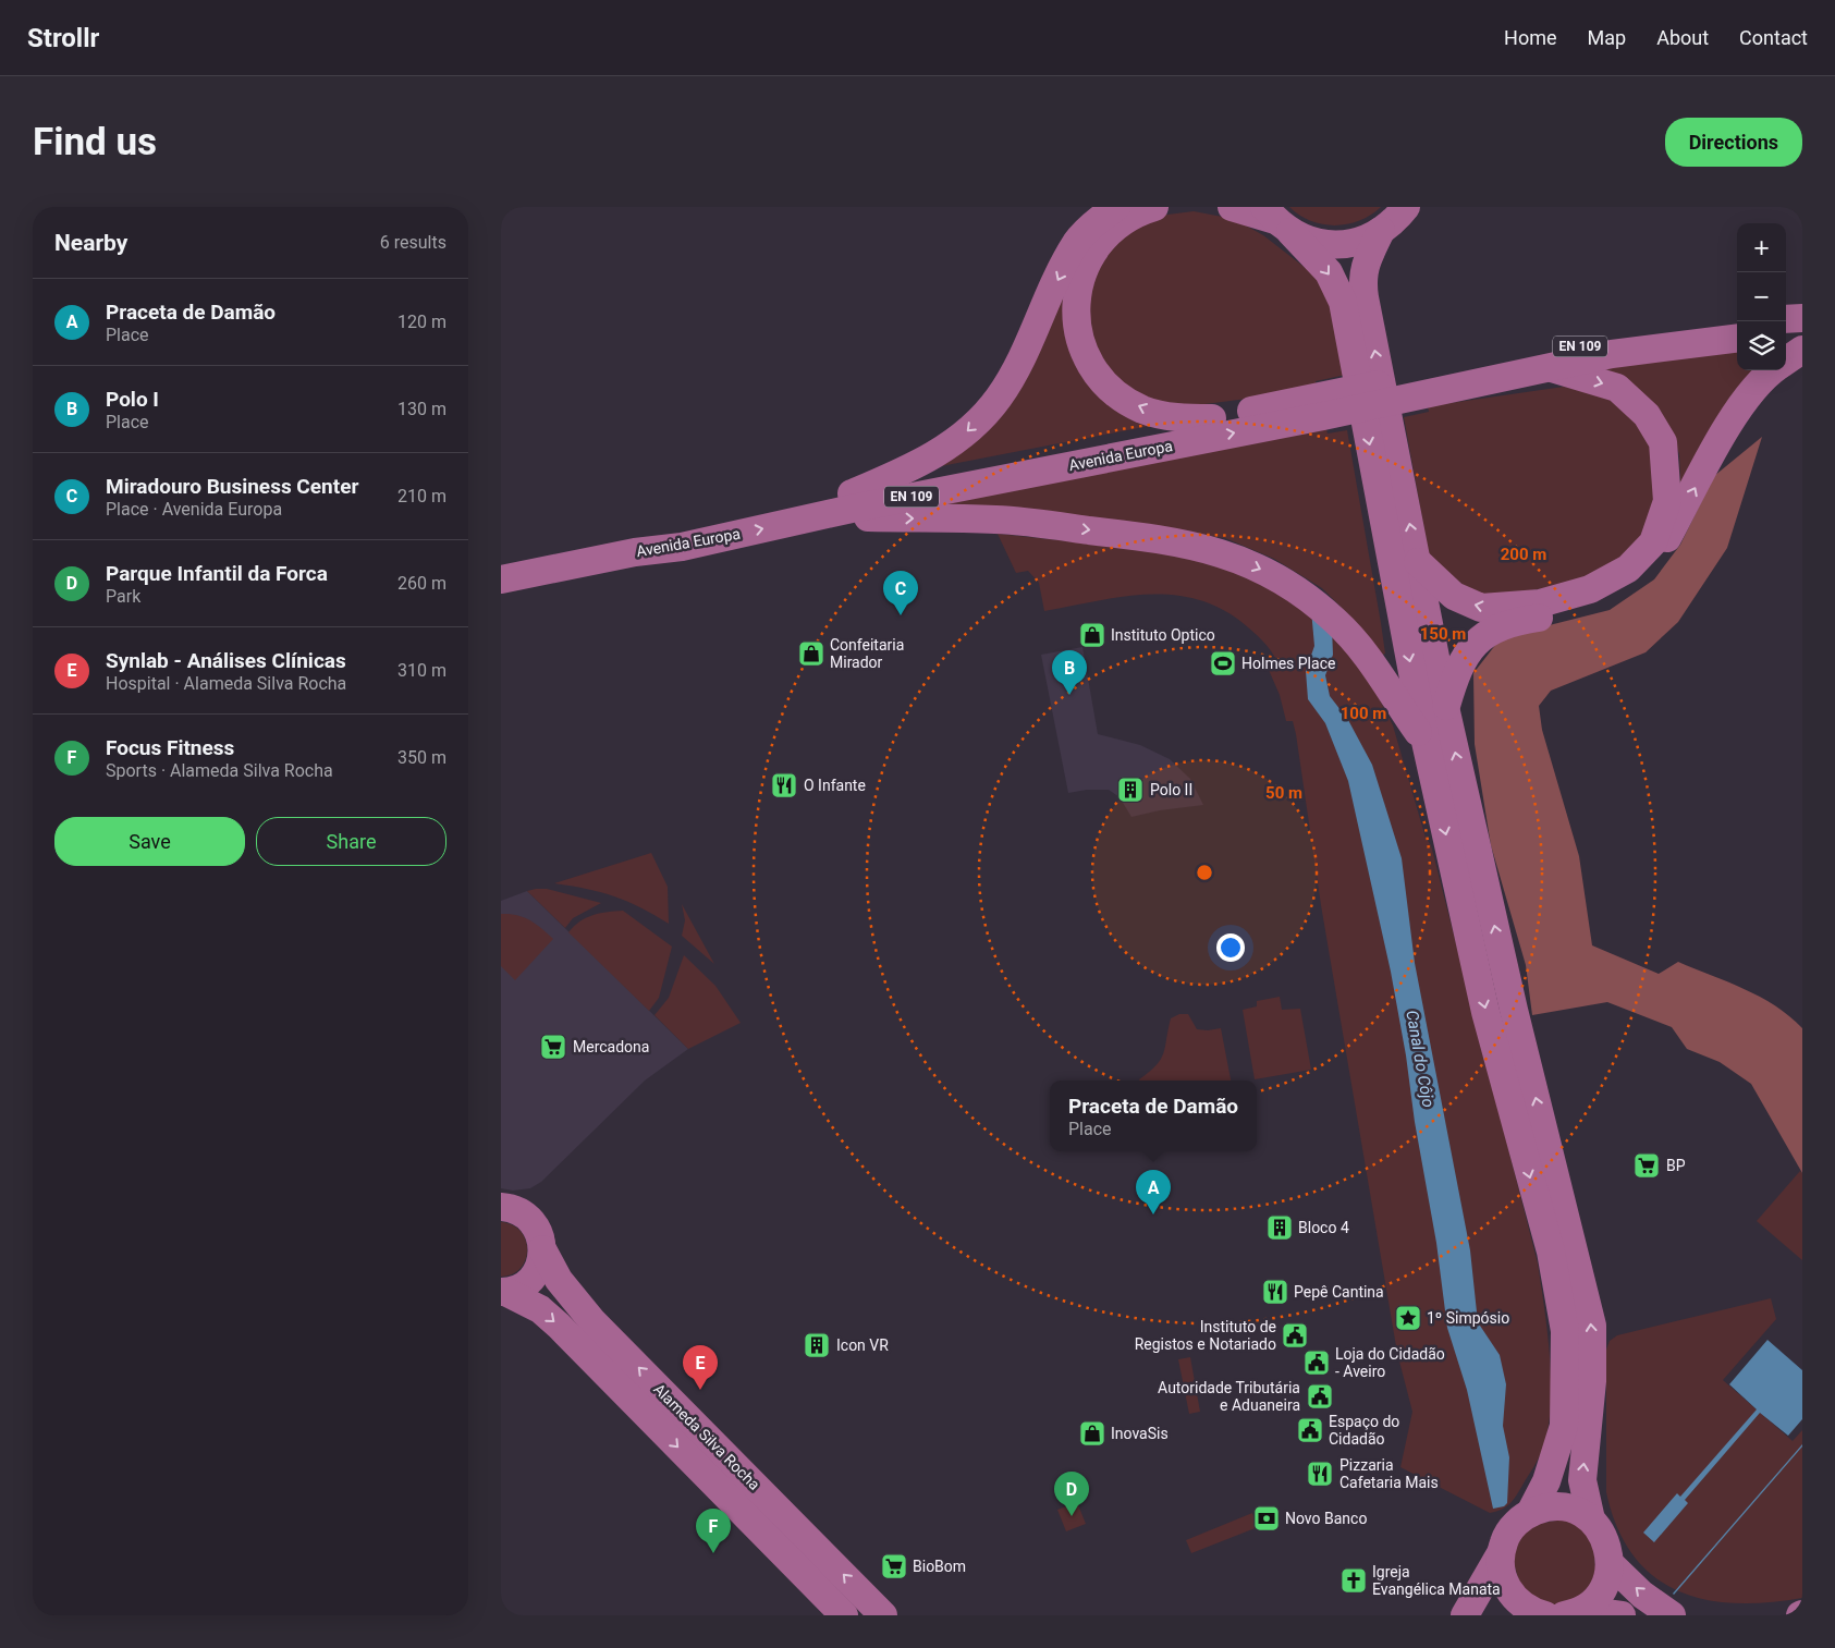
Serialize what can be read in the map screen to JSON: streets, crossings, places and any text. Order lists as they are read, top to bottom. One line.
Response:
{"streets":{"main road":["EN 109","Avenida Europa","Alameda Silva Rocha"]},"water":["Canal do Côjo"],"places":{"shop":["Instituto Optico","Confeitaria Mirador","InovaSis"],"sports":["Holmes Place"],"restaurant":["O Infante","Pepê Cantina","Pizzaria Cafetaria Mais"],"building":["Polo II","Bloco 4","Icon VR"],"supermarket":["Mercadona","BP","BioBom"],"place":["1º Simpósio"],"public building":["Instituto de Registos e Notariado","Loja do Cidadão - Aveiro","Autoridade Tributária e Aduaneira","Espaço do Cidadão"],"bank":["Novo Banco"],"church":["Igreja Evangélica Manata"]},"page":{"header":"Strollr","nav":["Home","Map","About","Contact"],"buttons":["Directions",["Save","Share"]],"title":"Find us","heading":["Nearby","6 results"],"map_buttons":["+","−"],"list":[{"mark":"A","name":"Praceta de Damão","note":"Place","value":"120 m"},{"mark":"B","name":"Polo I","note":"Place","value":"130 m"},{"mark":"C","name":"Miradouro Business Center","note":"Place · Avenida Europa","value":"210 m"},{"mark":"D","name":"Parque Infantil da Forca","note":"Park","value":"260 m"},{"mark":"E","name":"Synlab - Análises Clínicas","note":"Hospital · Alameda Silva Rocha","value":"310 m"},{"mark":"F","name":"Focus Fitness","note":"Sports · Alameda Silva Rocha","value":"350 m"}],"pins":["C","B","A","E","D","F"],"popup":["Praceta de Damão","Place"]},"rings":["200 m","150 m","100 m","50 m"]}
